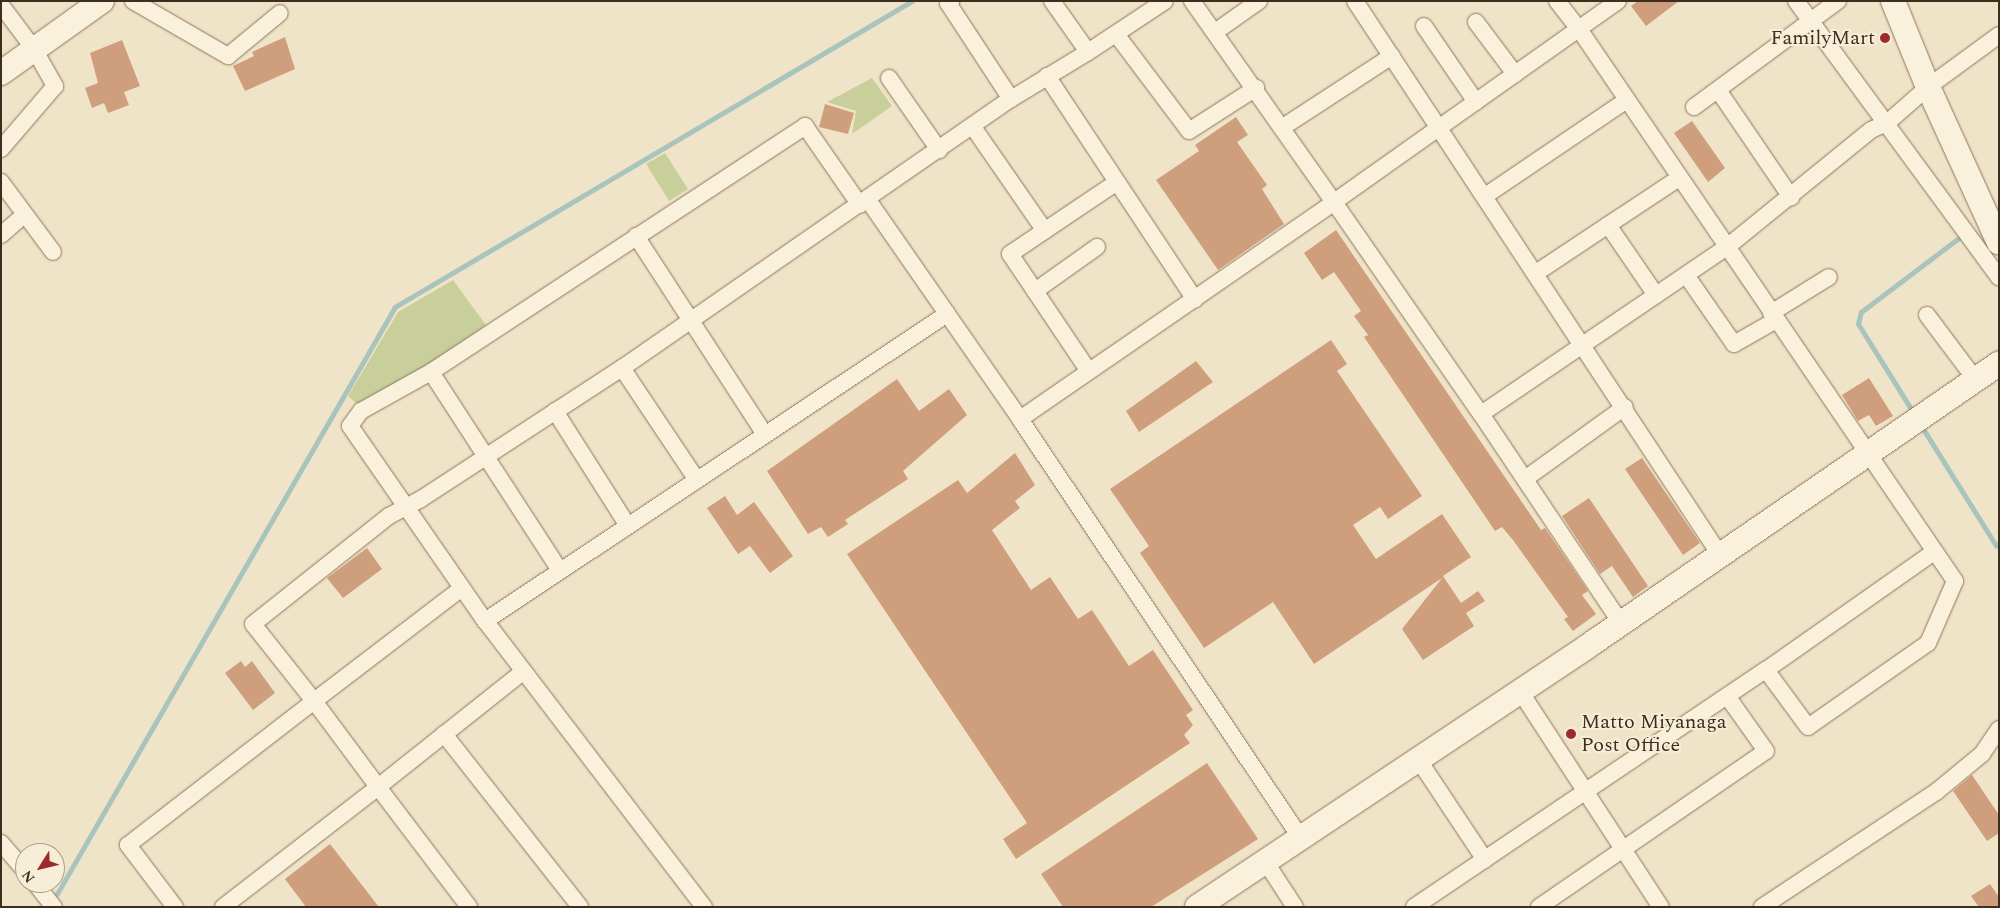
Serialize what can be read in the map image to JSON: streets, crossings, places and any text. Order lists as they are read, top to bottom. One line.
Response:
{"places":["FamilyMart","Matto Miyanaga Post Office"],"north":"bottom left"}
